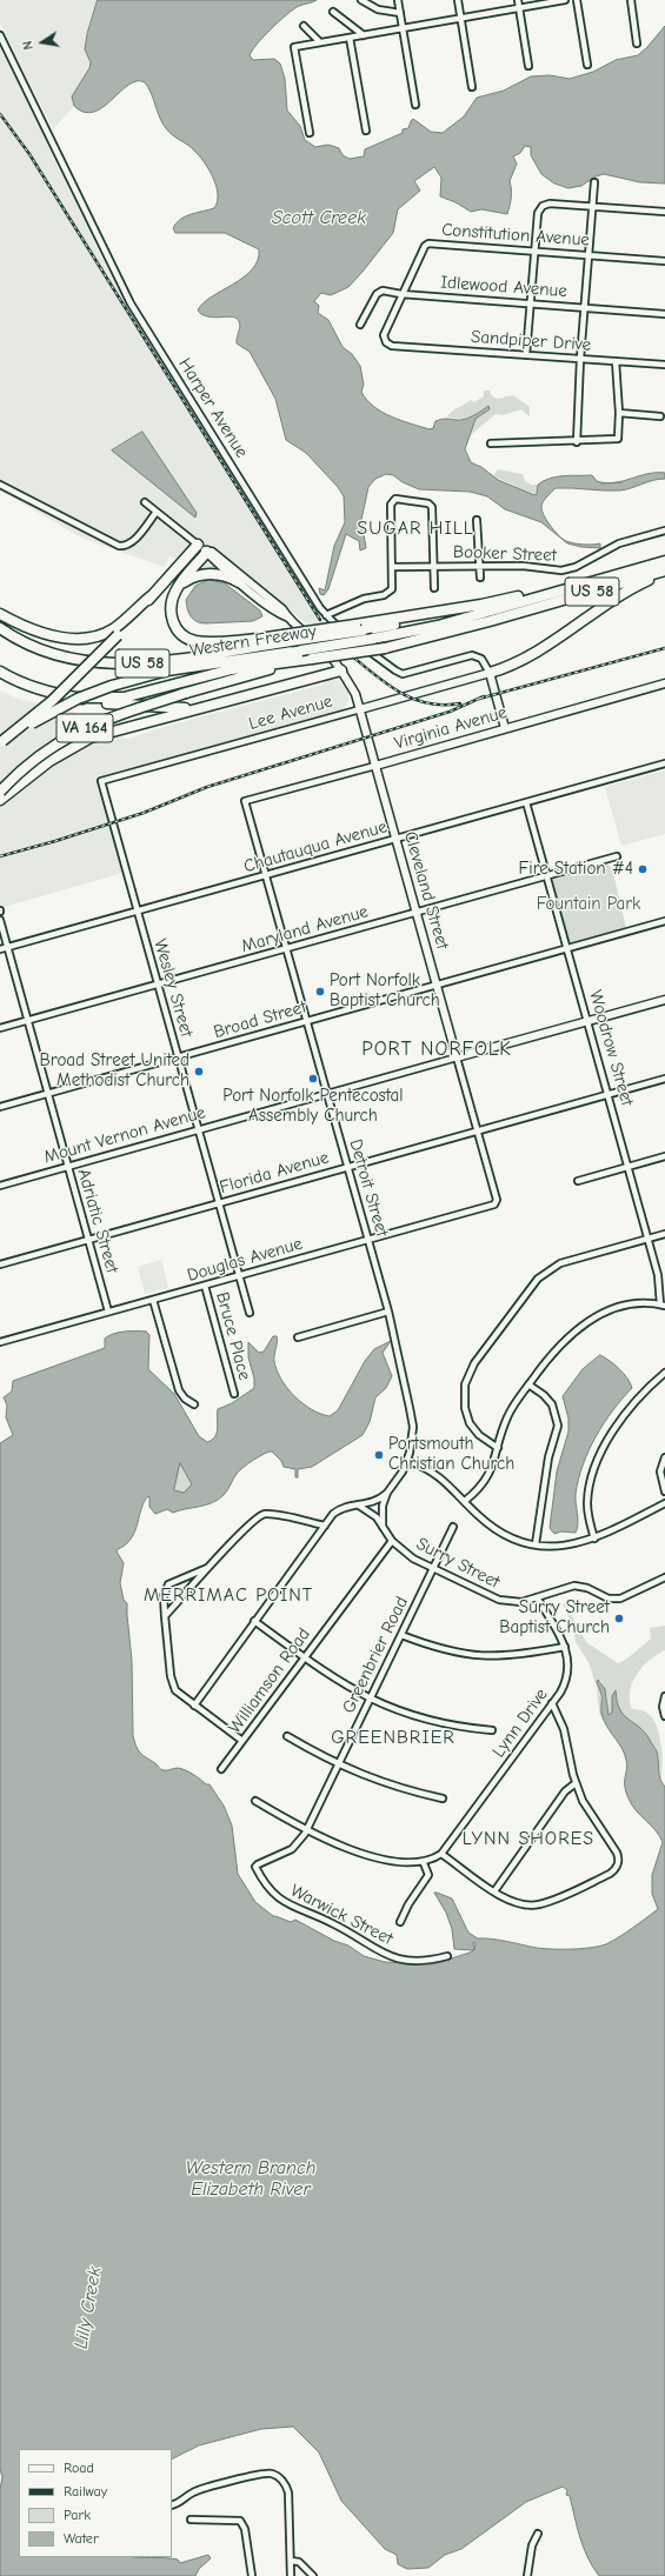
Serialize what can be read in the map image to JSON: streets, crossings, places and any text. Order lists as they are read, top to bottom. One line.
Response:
{"streets":{"highway":["US 58","Western Freeway","VA 164"],"street":["Constitution Avenue","Idlewood Avenue","Sandpiper Drive","Harper Avenue","Booker Street","Lee Avenue","Virginia Avenue","Chautauqua Avenue","Cleveland Street","Maryland Avenue","Wesley Street","Broad Street","Woodrow Street","Mount Vernon Avenue","Florida Avenue","Detroit Street","Adriatic Street","Douglas Avenue","Bruce Place","Surry Street","Greenbrier Road","Williamson Road","Lynn Drive","Warwick Street"]},"crossings":[["Constitution Avenue","Idlewood Avenue"],["Constitution Avenue","Sandpiper Drive"],["Harper Avenue","Lee Avenue"],["US 58","Western Freeway"],["Lee Avenue","Cleveland Street"],["Lee Avenue","Wesley Street"],["Virginia Avenue","Cleveland Street"],["Virginia Avenue","Detroit Street"],["Chautauqua Avenue","Cleveland Street"],["Chautauqua Avenue","Wesley Street"],["Chautauqua Avenue","Woodrow Street"],["Chautauqua Avenue","Detroit Street"],["Chautauqua Avenue","Adriatic Street"],["Cleveland Street","Maryland Avenue"],["Cleveland Street","Broad Street"],["Cleveland Street","Mount Vernon Avenue"],["Cleveland Street","Florida Avenue"],["Cleveland Street","Douglas Avenue"],["Maryland Avenue","Wesley Street"],["Maryland Avenue","Woodrow Street"],["Maryland Avenue","Detroit Street"],["Maryland Avenue","Adriatic Street"],["Wesley Street","Broad Street"],["Wesley Street","Mount Vernon Avenue"],["Wesley Street","Florida Avenue"],["Wesley Street","Douglas Avenue"],["Broad Street","Woodrow Street"],["Broad Street","Detroit Street"],["Broad Street","Adriatic Street"],["Woodrow Street","Mount Vernon Avenue"],["Woodrow Street","Florida Avenue"],["Mount Vernon Avenue","Detroit Street"],["Mount Vernon Avenue","Adriatic Street"],["Florida Avenue","Detroit Street"],["Florida Avenue","Adriatic Street"],["Detroit Street","Douglas Avenue"],["Detroit Street","Surry Street"],["Adriatic Street","Douglas Avenue"],["Douglas Avenue","Bruce Place"],["Surry Street","Greenbrier Road"],["Surry Street","Williamson Road"],["Surry Street","Lynn Drive"],["Greenbrier Road","Warwick Street"]],"districts":["SUGAR HILL","PORT NORFOLK","MERRIMAC POINT","GREENBRIER","LYNN SHORES"],"water":["Scott Creek","Western Branch Elizabeth River","Lilly Creek"],"parks":["Fountain Park"],"places":["Fire Station #4","Port Norfolk Baptist Church","Broad Street United Methodist Church","Port Norfolk Pentecostal Assembly Church","Portsmouth Christian Church","Surry Street Baptist Church"],"legend":["Road","Railway","Park","Water"],"north":"left"}
